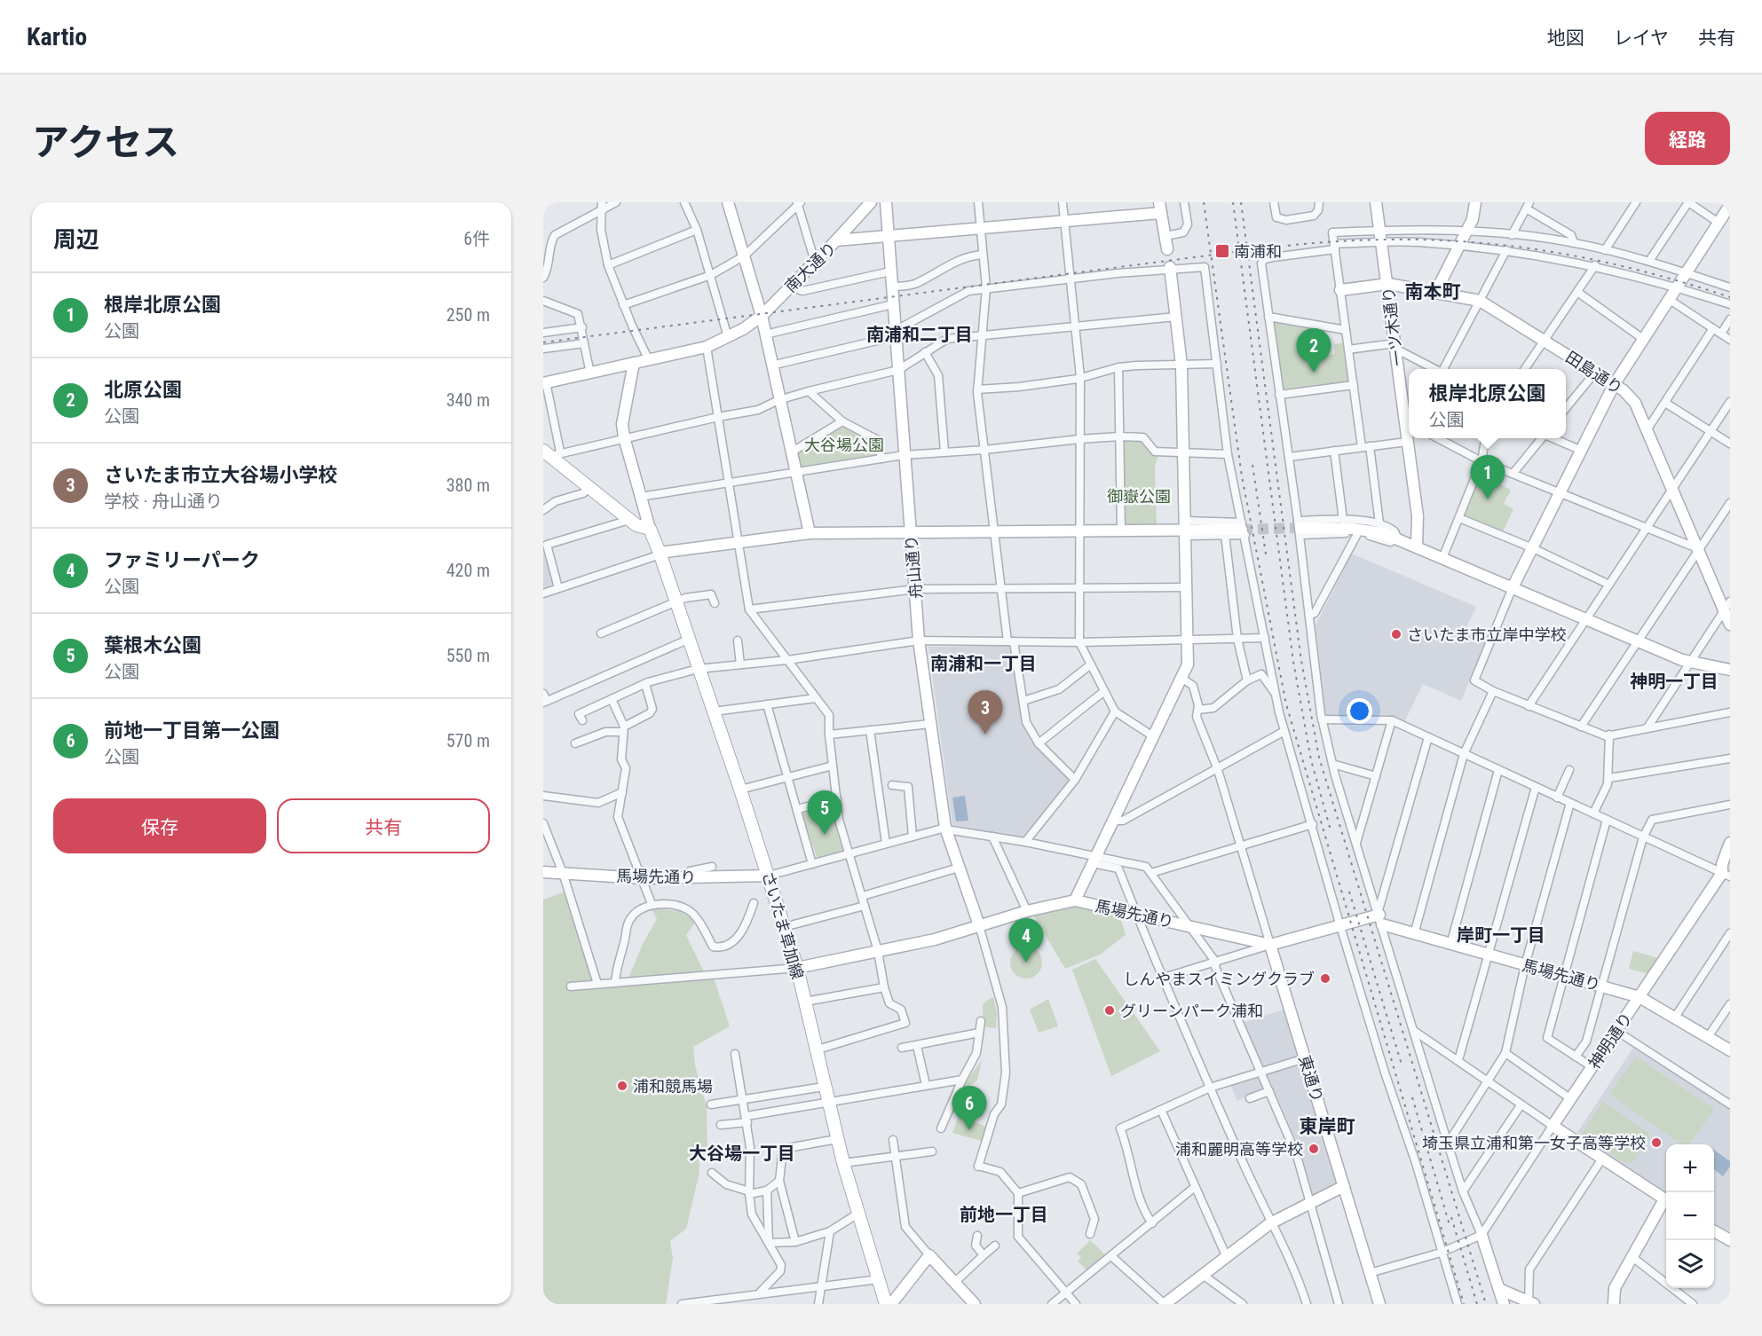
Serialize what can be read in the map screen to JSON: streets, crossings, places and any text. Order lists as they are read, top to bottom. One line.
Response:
{"streets":{"main road":["さいたま草加線"],"street":["南大通り","一ツ木通り","田島通り","舟山通り","馬場先通り","神明通り","東通り"]},"crossings":[["南大通り","舟山通り"],["一ツ木通り","田島通り"],["馬場先通り","さいたま草加線"],["馬場先通り","神明通り"],["馬場先通り","東通り"]],"districts":["南本町","南浦和二丁目","南浦和一丁目","神明一丁目","岸町一丁目","東岸町","大谷場一丁目","前地一丁目"],"parks":["大谷場公園","御嶽公園"],"places":{"transit":["南浦和"],"other":["さいたま市立岸中学校","しんやまスイミングクラブ","グリーンパーク浦和","浦和競馬場","埼玉県立浦和第一女子高等学校","浦和麗明高等学校"]},"page":{"header":"Kartio","nav":["地図","レイヤ","共有"],"title":"アクセス","buttons":["経路",["保存","共有"]],"heading":["周辺","6件"],"list":[{"mark":"1","name":"根岸北原公園","note":"公園","value":"250 m"},{"mark":"2","name":"北原公園","note":"公園","value":"340 m"},{"mark":"3","name":"さいたま市立大谷場小学校","note":"学校 · 舟山通り","value":"380 m"},{"mark":"4","name":"ファミリーパーク","note":"公園","value":"420 m"},{"mark":"5","name":"葉根木公園","note":"公園","value":"550 m"},{"mark":"6","name":"前地一丁目第一公園","note":"公園","value":"570 m"}],"pins":["2","1","3","5","4","6"],"popup":["根岸北原公園","公園"],"map_buttons":["+","−"]}}
